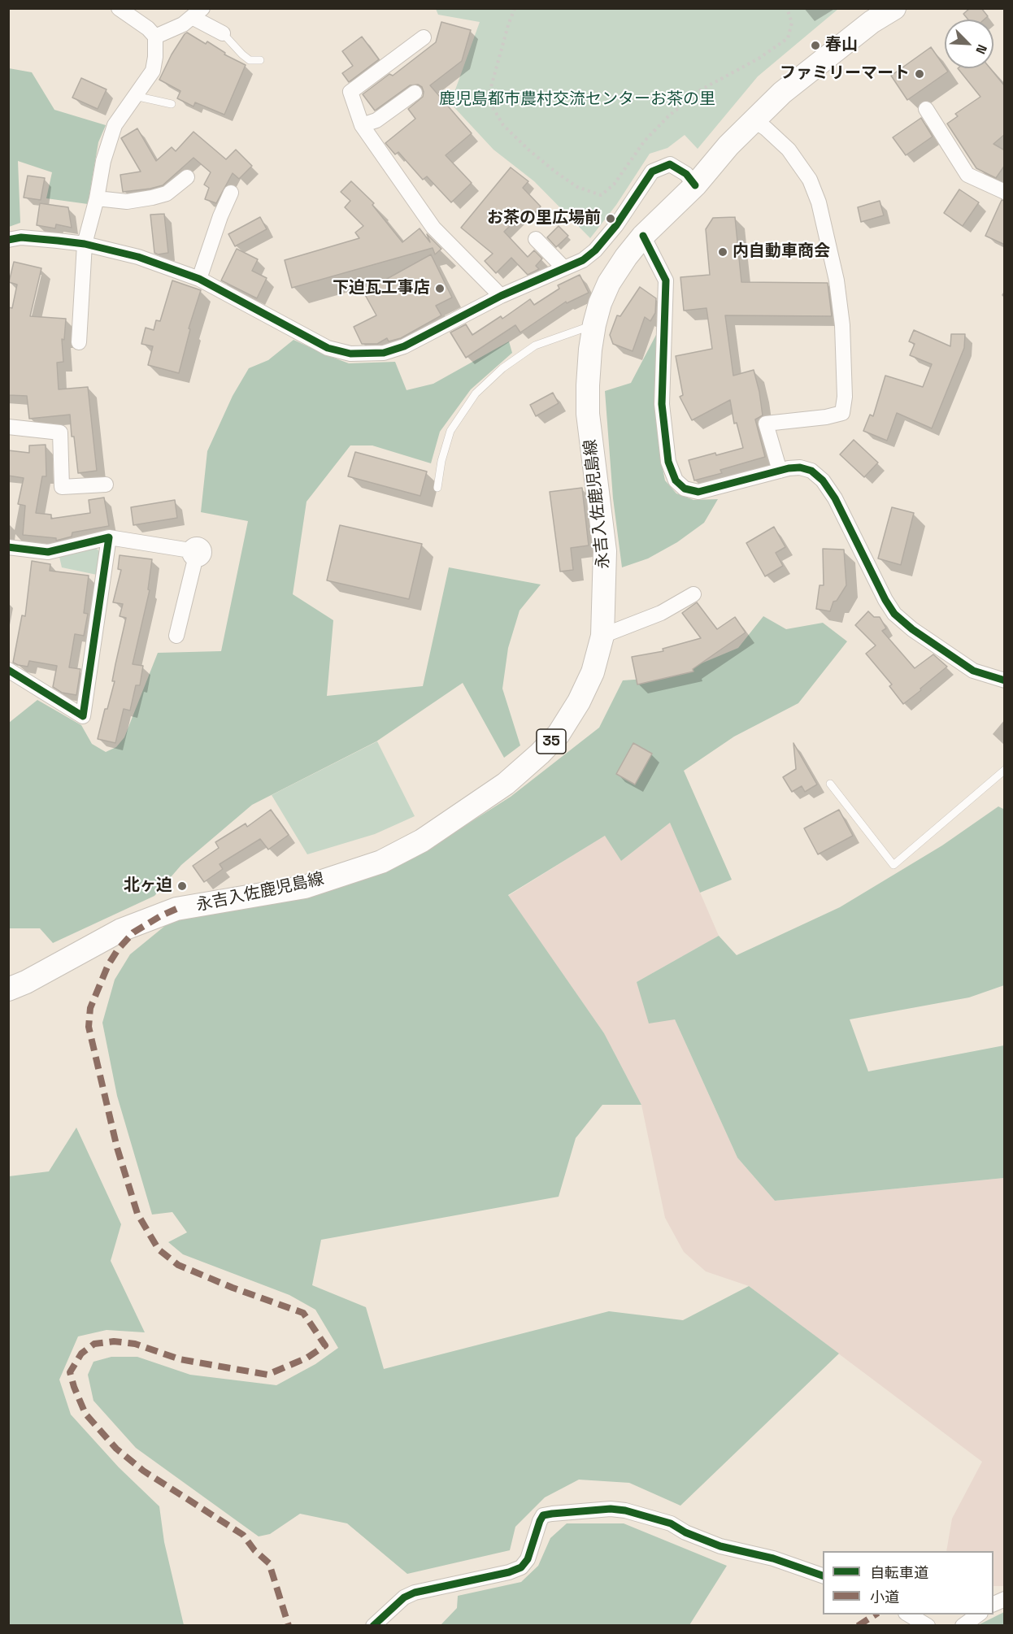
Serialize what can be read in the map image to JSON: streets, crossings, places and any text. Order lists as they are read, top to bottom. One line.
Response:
{"streets":{"main road":["永吉入佐鹿児島線","35"]},"parks":["鹿児島都市農村交流センターお茶の里"],"places":["春山","ファミリーマート","お茶の里広場前","内自動車商会","下迫瓦工事店","北ヶ迫"],"legend":["自転車道","小道"],"north":"bottom right"}
